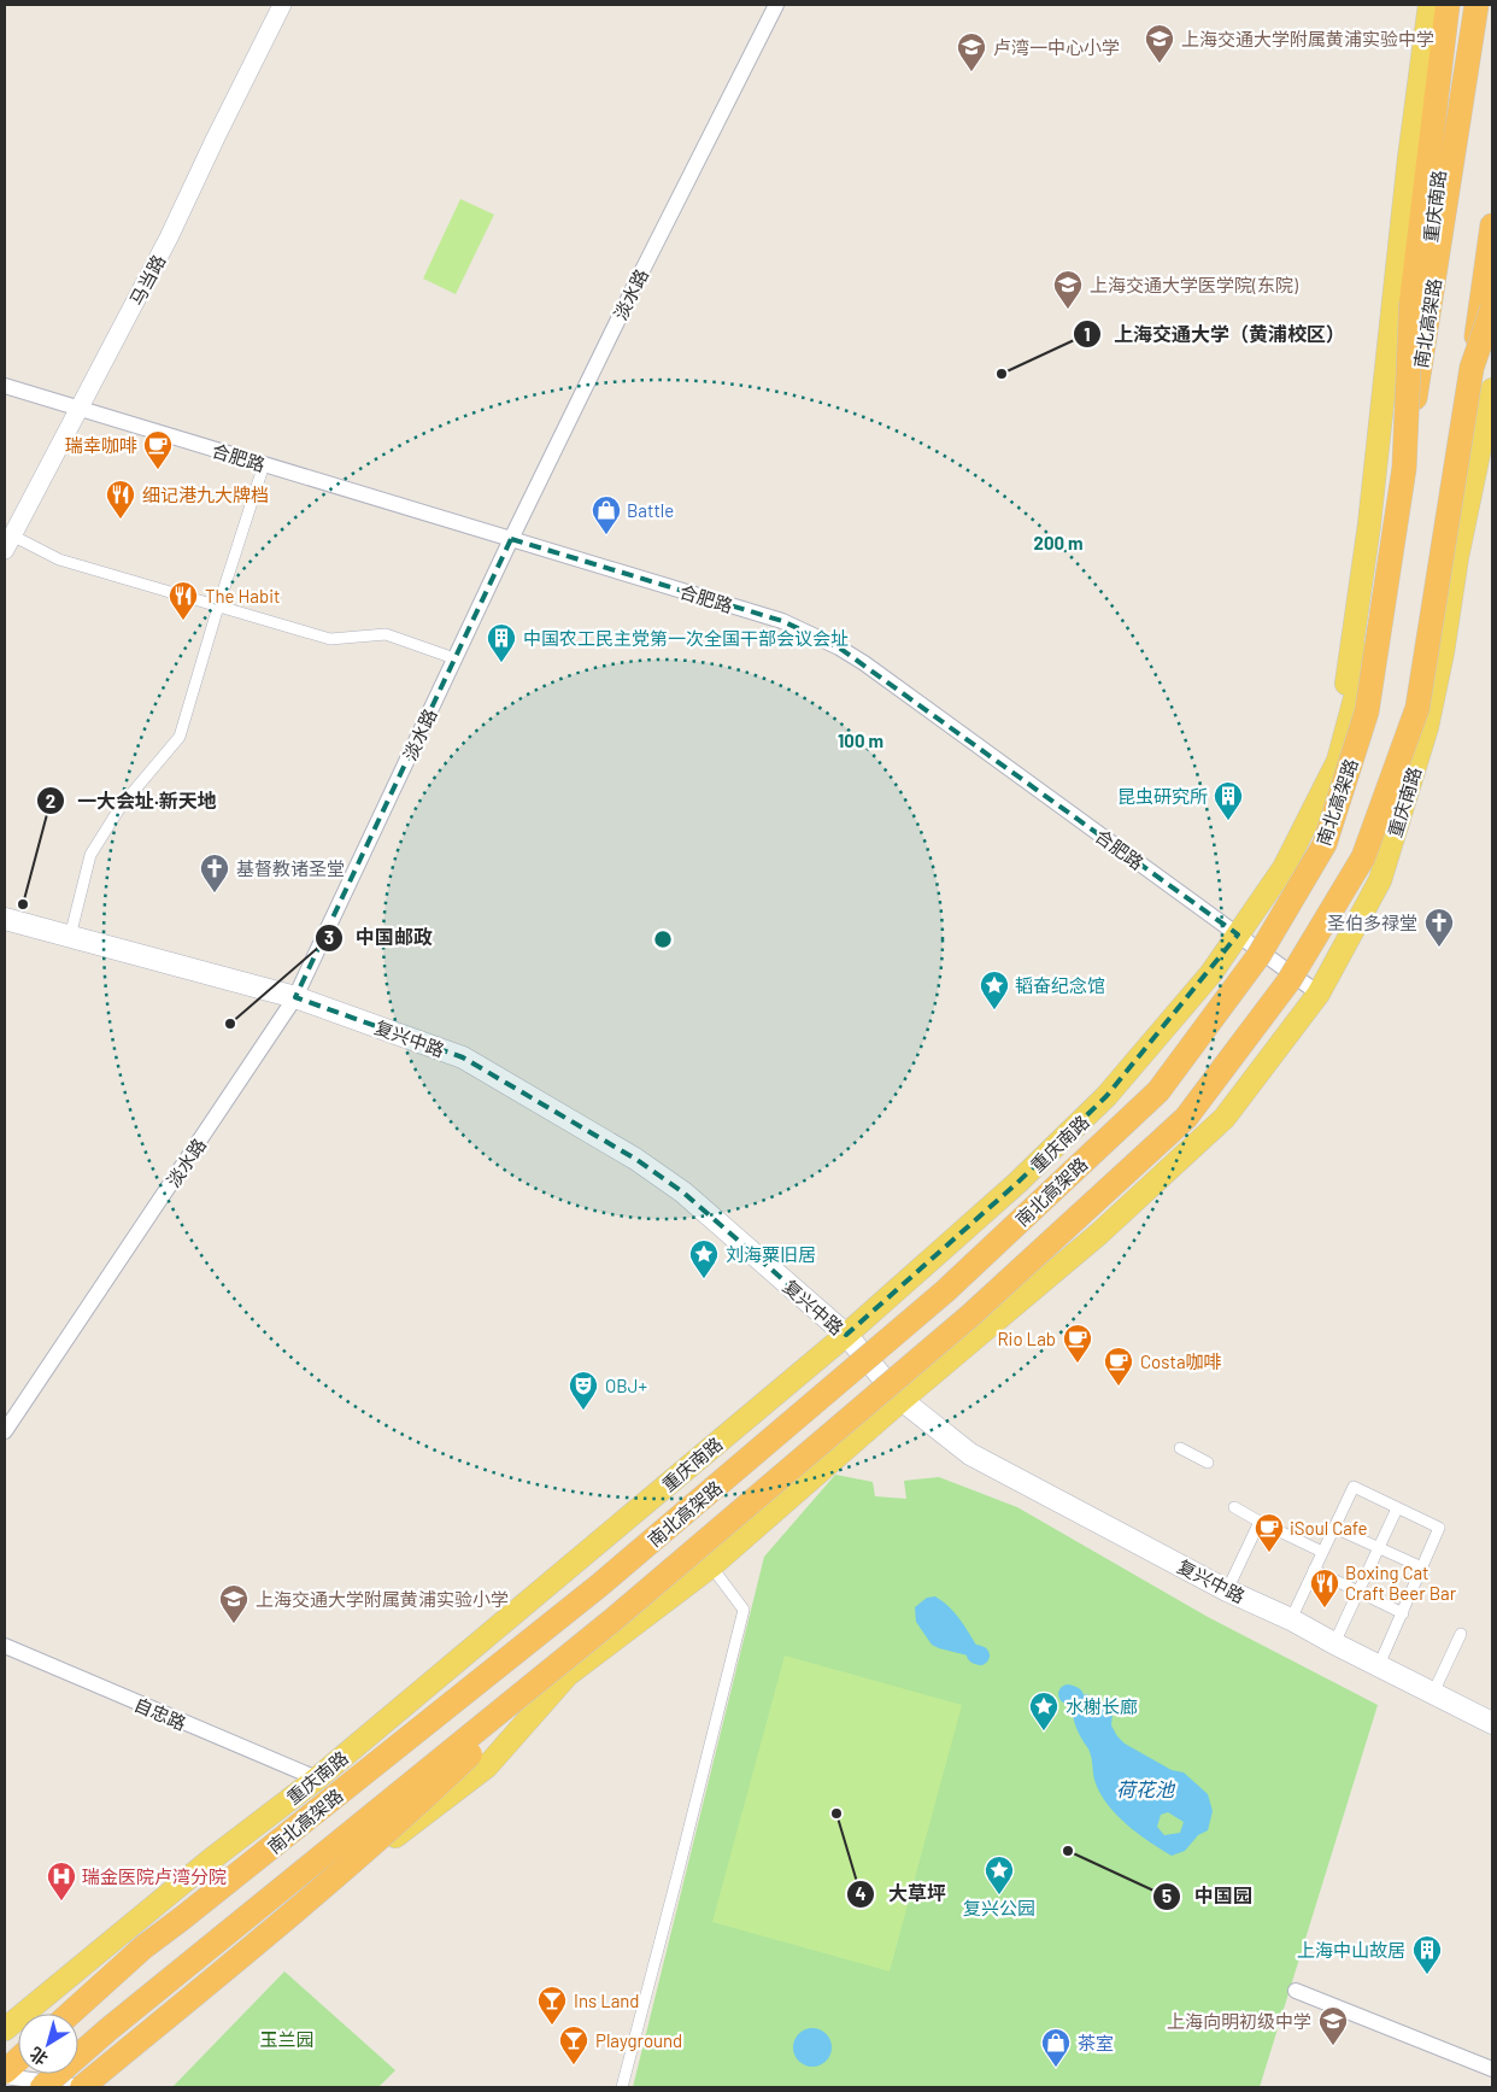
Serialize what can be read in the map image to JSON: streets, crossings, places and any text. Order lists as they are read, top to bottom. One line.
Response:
{"streets":{"highway":["南北高架路"],"main road":["重庆南路","复兴中路"],"street":["马当路","淡水路","合肥路","自忠路"]},"crossings":[["重庆南路","南北高架路"],["重庆南路","合肥路"],["重庆南路","复兴中路"],["重庆南路","自忠路"],["马当路","合肥路"],["淡水路","合肥路"],["淡水路","复兴中路"]],"water":["荷花池"],"parks":["玉兰园"],"places":{"school or university":["上海交通大学附属黄浦实验中学","卢湾一中心小学","上海交通大学医学院(东院)","上海交通大学附属黄浦实验小学","上海向明初级中学"],"other":["上海交通大学（黄浦校区）","一大会址·新天地","中国邮政","大草坪","中国园"],"cafe":["瑞幸咖啡","Rio Lab","Costa咖啡","iSoul Cafe"],"restaurant":["细记港九大牌档","The Habit","Boxing Cat Craft Beer Bar"],"shop":["Battle","茶室"],"building":["中国农工民主党第一次全国干部会议会址","昆虫研究所","上海中山故居"],"church":["基督教诸圣堂","圣伯多禄堂"],"place":["韬奋纪念馆","刘海粟旧居","水榭长廊","复兴公园"],"theatre":["OBJ+"],"hospital":["瑞金医院卢湾分院"],"bar":["Ins Land","Playground"]},"north":"bottom left","rings":["200 m","100 m"]}
